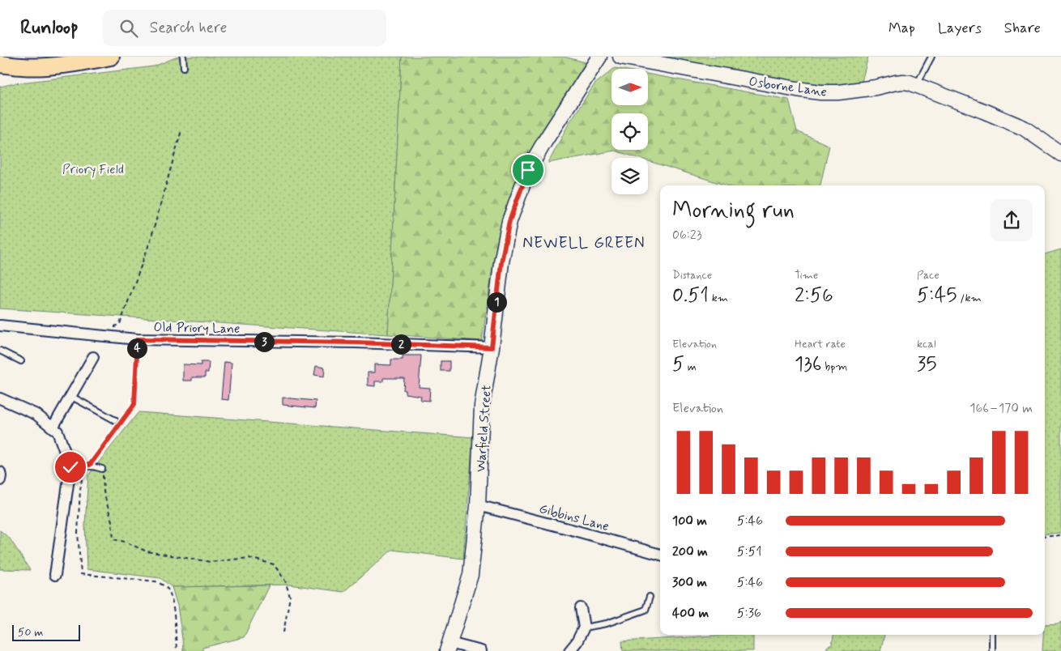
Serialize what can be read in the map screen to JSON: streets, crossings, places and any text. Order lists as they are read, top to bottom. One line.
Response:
{"streets":{"main road":["Osborne Lane","Warfield Street"],"street":["Old Priory Lane","Gibbins Lane"]},"crossings":[["Old Priory Lane","Warfield Street"],["Warfield Street","Gibbins Lane"]],"districts":["NEWELL GREEN"],"parks":["Priory Field"],"scale_bar":"50 m","north":"right","page":{"header":"Runloop","search":"Search here","nav":["Map","Layers","Share"],"heading":["Morning run","06:23"],"stats":[["Distance","0.51 km"],["Time","2:56"],["Pace","5:45 /km"],["Elevation","5 m"],["Heart rate","136 bpm"],["kcal","35"]],"pins":["1","3","2","4"],"chart":["Elevation","166–170 m"],"list":[{"name":"100 m","note":"5:46"},{"name":"200 m","note":"5:51"},{"name":"300 m","note":"5:46"},{"name":"400 m","note":"5:36"}],"scale":"50 m"}}
